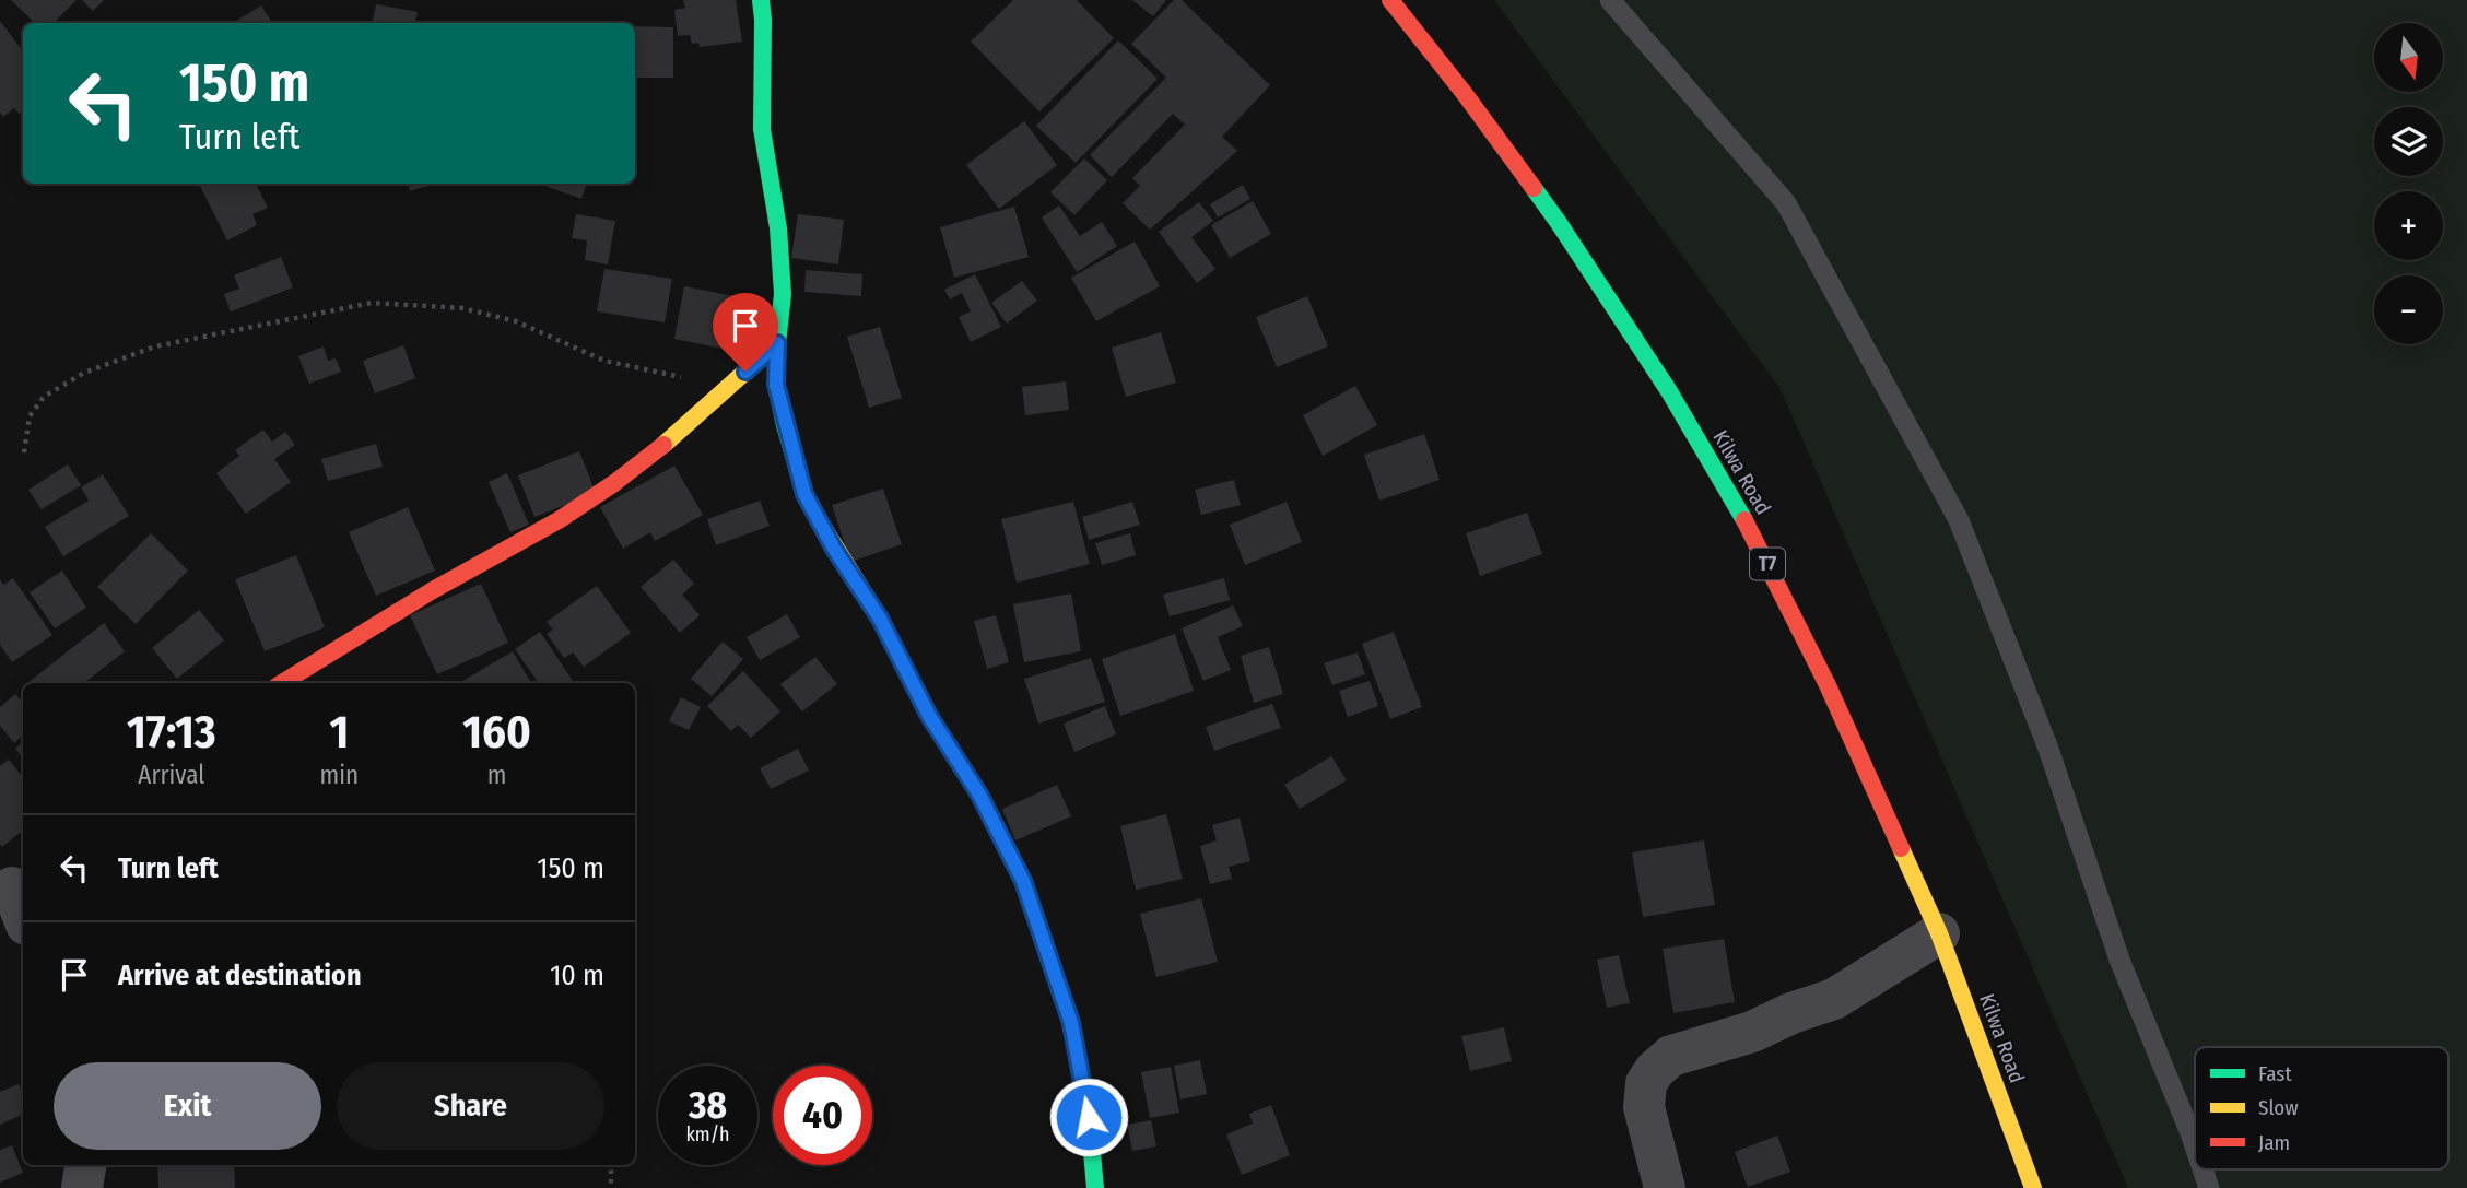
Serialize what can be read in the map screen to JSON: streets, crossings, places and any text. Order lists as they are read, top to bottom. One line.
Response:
{"streets":{"main road":["Kilwa Road","T7"]},"legend":["Fast","Slow","Jam"],"north":"bottom","page":{"map_buttons":["+","−"],"turn":["150 m","Turn left"],"eta":["17:13","Arrival","1","min","160","m"],"list":[{"name":"Turn left","value":"150 m"},{"name":"Arrive at destination","value":"10 m"}],"buttons":["Exit","Share"],"speed":"38 km/h","limit":"40"}}
